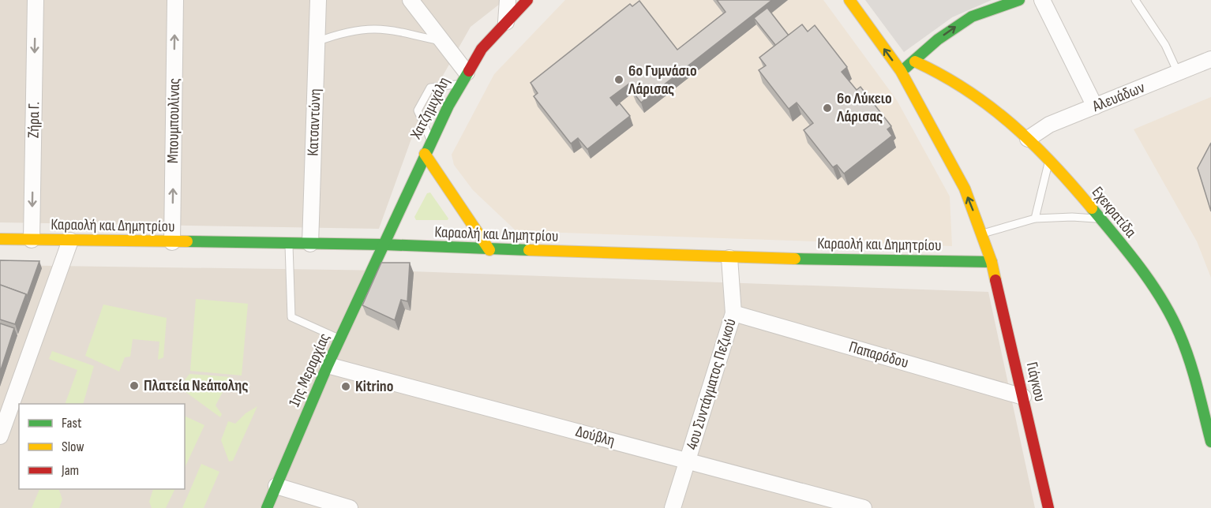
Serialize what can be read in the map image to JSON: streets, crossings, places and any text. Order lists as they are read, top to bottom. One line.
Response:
{"streets":{"street":["Αλευάδων","Χατζημιχάλη","Ζήρα Γ.","Μπουμπουλίνας","Κατσαντώνη","Εχεκρατίδα","Καραολή και Δημητρίου","Παπαρόδου","1ης Μεραρχίας","Γιάγκου","4ου Συντάγματος Πεζικού","Δούβλη"]},"crossings":[["Αλευάδων","Εχεκρατίδα"],["Χατζημιχάλη","Καραολή και Δημητρίου"],["Χατζημιχάλη","1ης Μεραρχίας"],["Ζήρα Γ.","Καραολή και Δημητρίου"],["Μπουμπουλίνας","Καραολή και Δημητρίου"],["Κατσαντώνη","Καραολή και Δημητρίου"],["Καραολή και Δημητρίου","1ης Μεραρχίας"],["Καραολή και Δημητρίου","Γιάγκου"],["Καραολή και Δημητρίου","4ου Συντάγματος Πεζικού"],["Παπαρόδου","Γιάγκου"],["Παπαρόδου","4ου Συντάγματος Πεζικού"],["1ης Μεραρχίας","Δούβλη"],["4ου Συντάγματος Πεζικού","Δούβλη"]],"one_way":["Ζήρα Γ.","Μπουμπουλίνας","Γιάγκου"],"places":["6ο Γυμνάσιο Λάρισας","6ο Λύκειο Λάρισας","Πλατεία Νεάπολης","Kitrino"],"legend":["Fast","Slow","Jam"]}
